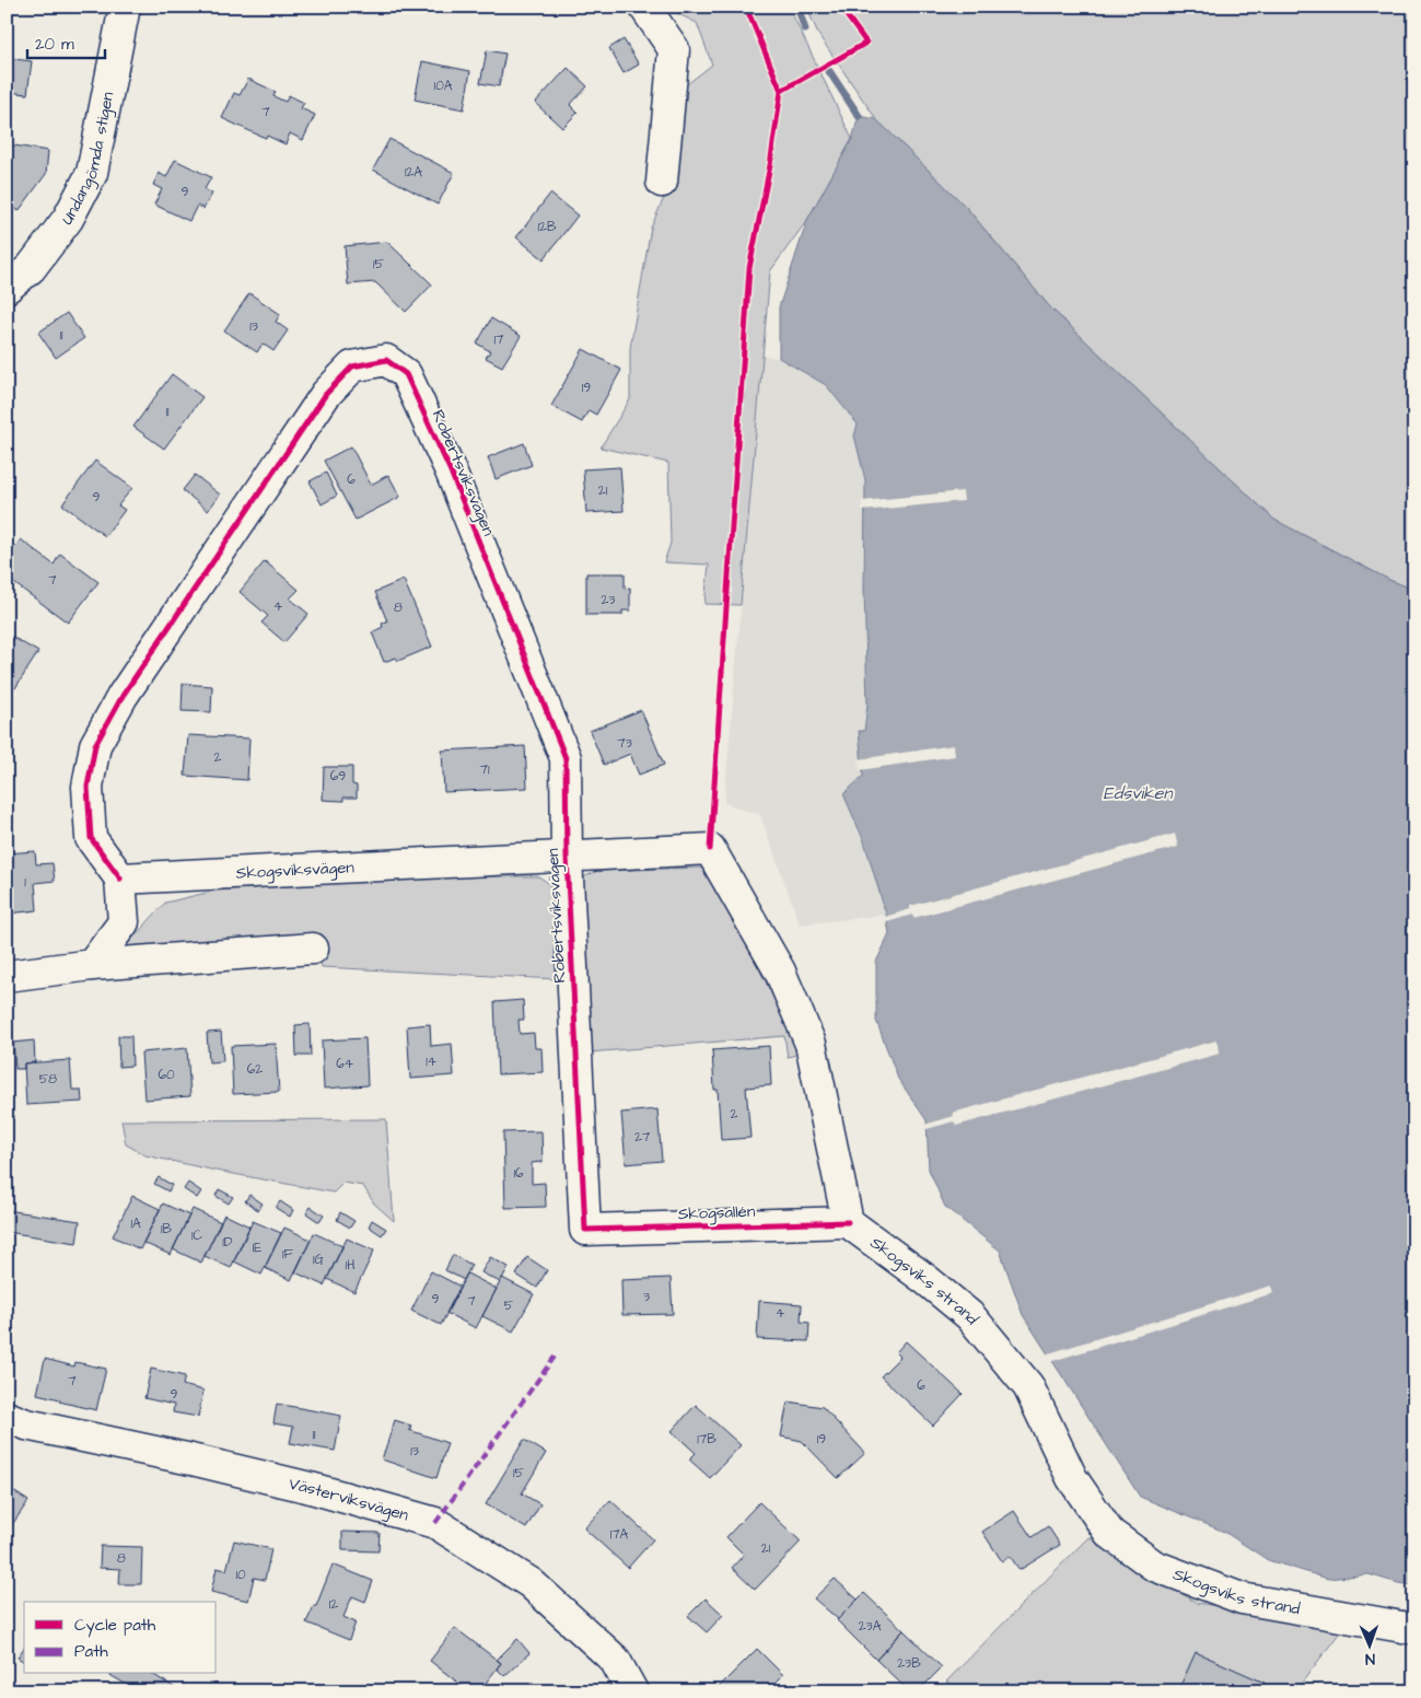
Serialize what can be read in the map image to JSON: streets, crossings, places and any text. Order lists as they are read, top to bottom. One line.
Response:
{"streets":{"street":["Undangömda stigen","Robertsviksvägen","Skogsviksvägen","Skogsallén","Skogsviks strand","Västerviksvägen"]},"crossings":[["Robertsviksvägen","Skogsviksvägen"],["Robertsviksvägen","Skogsallén"],["Skogsallén","Skogsviks strand"]],"water":["Edsviken"],"house_numbers":["10A","7","12A","9","12B","15","13","11","17","19","11","6","21","9","7","23","4","8","73","2","71","69","1","14","64","62","60","58","2","27","16","1A","1B","1C","1D","1E","1F","1G","1H","3","9","7","5","4","7","6","9","11","17B","19","13","15","17A","21","8","10","12","23A","23B"],"legend":["Cycle path","Path"],"scale_bar":"20 m","north":"bottom"}
